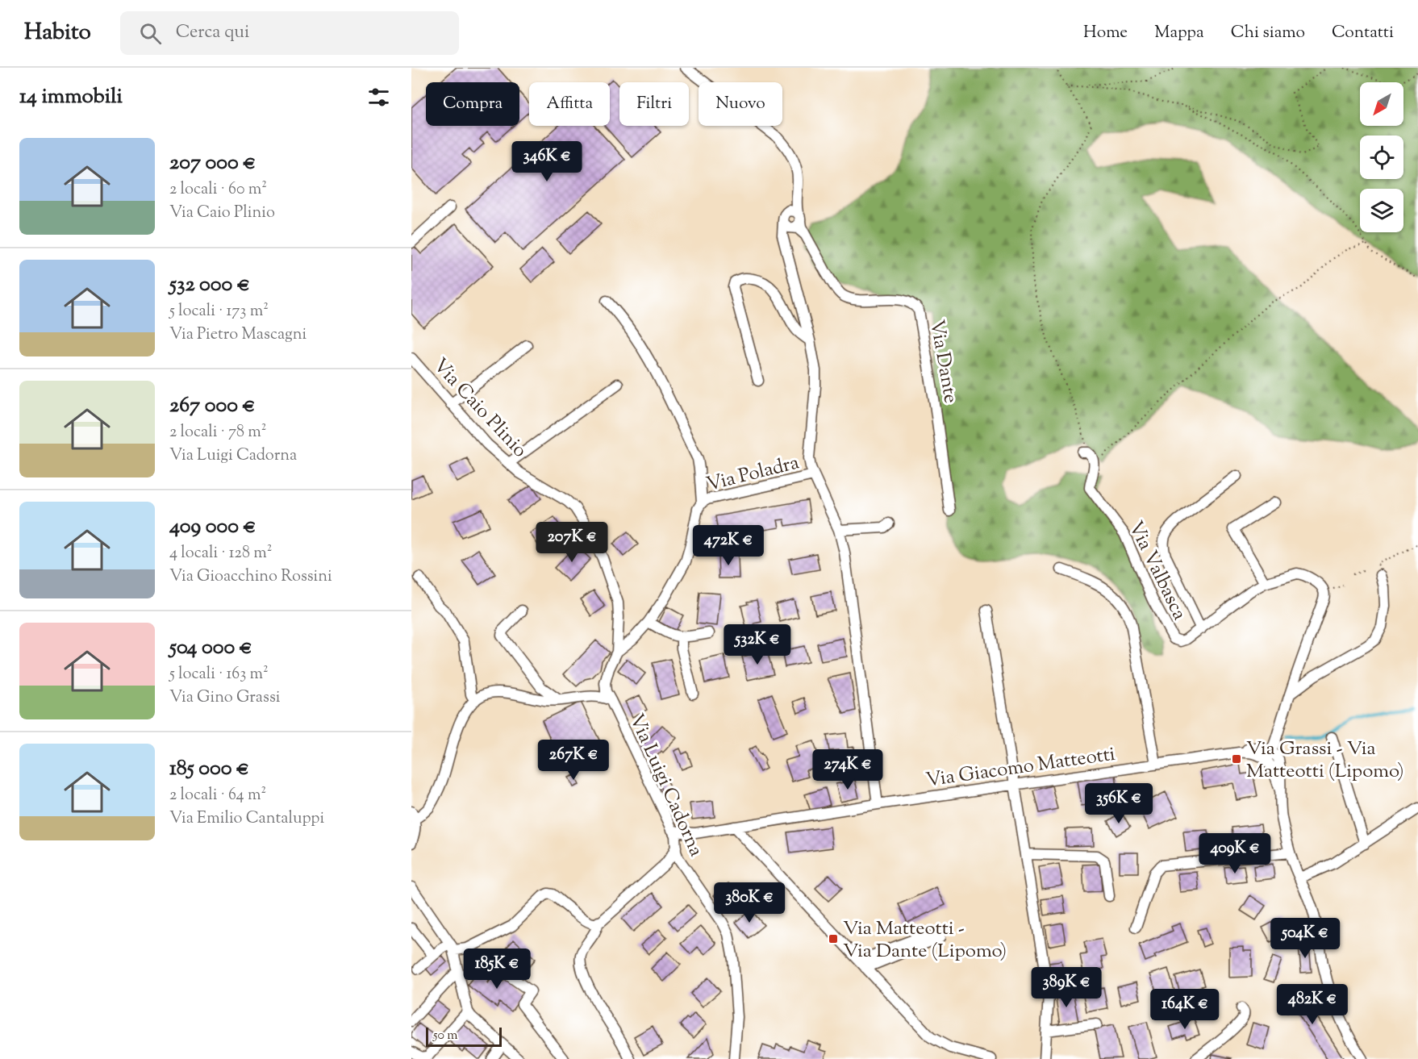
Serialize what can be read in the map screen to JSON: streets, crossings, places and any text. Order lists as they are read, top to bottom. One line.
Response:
{"streets":{"street":["Via Dante","Via Caio Plinio","Via Poladra","Via Valbasca","Via Giacomo Matteotti","Via Luigi Cadorna"]},"crossings":[["Via Caio Plinio","Via Poladra"],["Via Caio Plinio","Via Luigi Cadorna"],["Via Valbasca","Via Giacomo Matteotti"],["Via Giacomo Matteotti","Via Luigi Cadorna"]],"places":{"transit":["Via Grassi - Via Matteotti (Lipomo)","Via Matteotti - Via Dante (Lipomo)"]},"scale_bar":"50 m","north":"bottom left","page":{"header":"Habito","search":"Cerca qui","nav":["Home","Mappa","Chi siamo","Contatti"],"heading":"14 immobili","chip":["Compra","Affitta","Filtri","Nuovo"],"list":[{"name":"207 000 €","note":"2 locali · 60 m² · Via Caio Plinio"},{"name":"532 000 €","note":"5 locali · 173 m² · Via Pietro Mascagni"},{"name":"267 000 €","note":"2 locali · 78 m² · Via Luigi Cadorna"},{"name":"409 000 €","note":"4 locali · 128 m² · Via Gioacchino Rossini"},{"name":"504 000 €","note":"5 locali · 163 m² · Via Gino Grassi"},{"name":"185 000 €","note":"2 locali · 64 m² · Via Emilio Cantaluppi"}],"price":["346K €","207K €","472K €","532K €","267K €","274K €","356K €","409K €","380K €","504K €","185K €","389K €","482K €","164K €"],"scale":"50 m"}}
